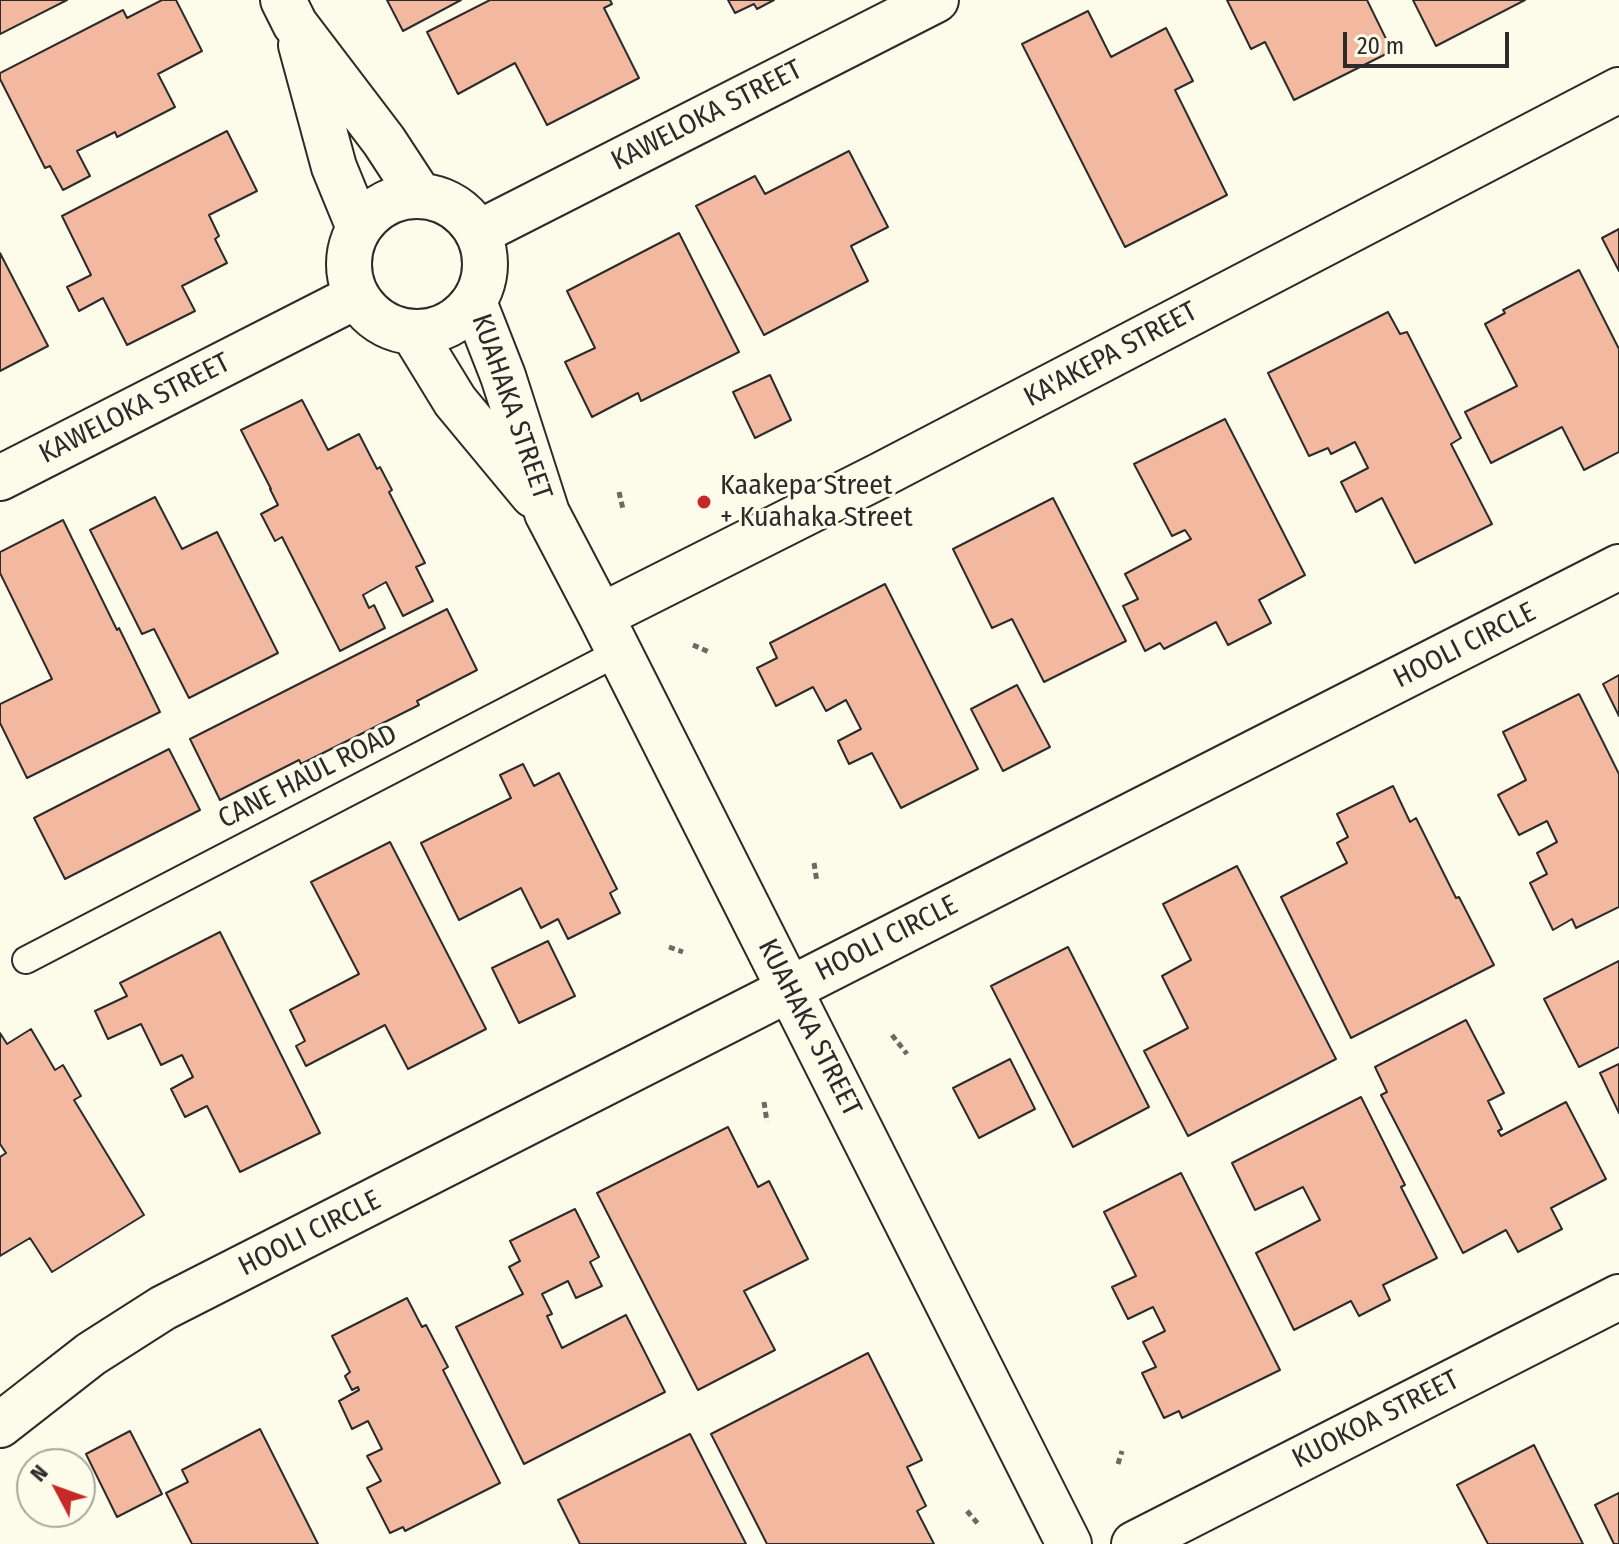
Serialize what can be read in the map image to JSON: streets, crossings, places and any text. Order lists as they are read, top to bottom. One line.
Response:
{"streets":{"street":["KAWELOKA STREET","KA'AKEPA STREET","KUAHAKA STREET","HOOLI CIRCLE","KUOKOA STREET"],"lane":["CANE HAUL ROAD"]},"crossings":[["KAWELOKA STREET","KUAHAKA STREET"],["KA'AKEPA STREET","KUAHAKA STREET"],["KA'AKEPA STREET","CANE HAUL ROAD"],["KUAHAKA STREET","HOOLI CIRCLE"],["KUAHAKA STREET","CANE HAUL ROAD"]],"places":["Kaakepa Street + Kuahaka Street"],"scale_bar":"20 m","north":"top left"}
